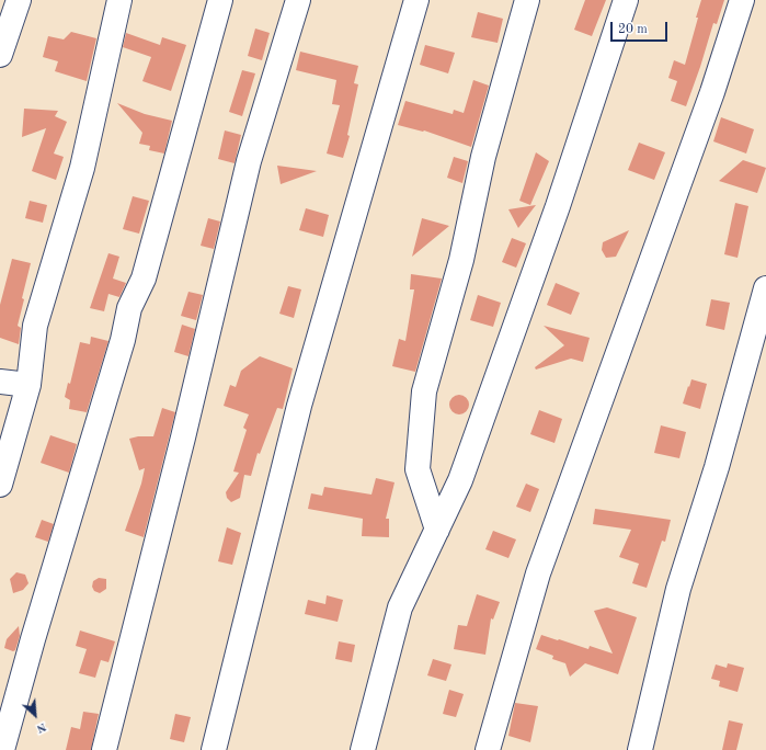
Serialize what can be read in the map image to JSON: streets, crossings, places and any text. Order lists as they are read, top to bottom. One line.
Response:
{"scale_bar":"20 m","north":"bottom right"}
